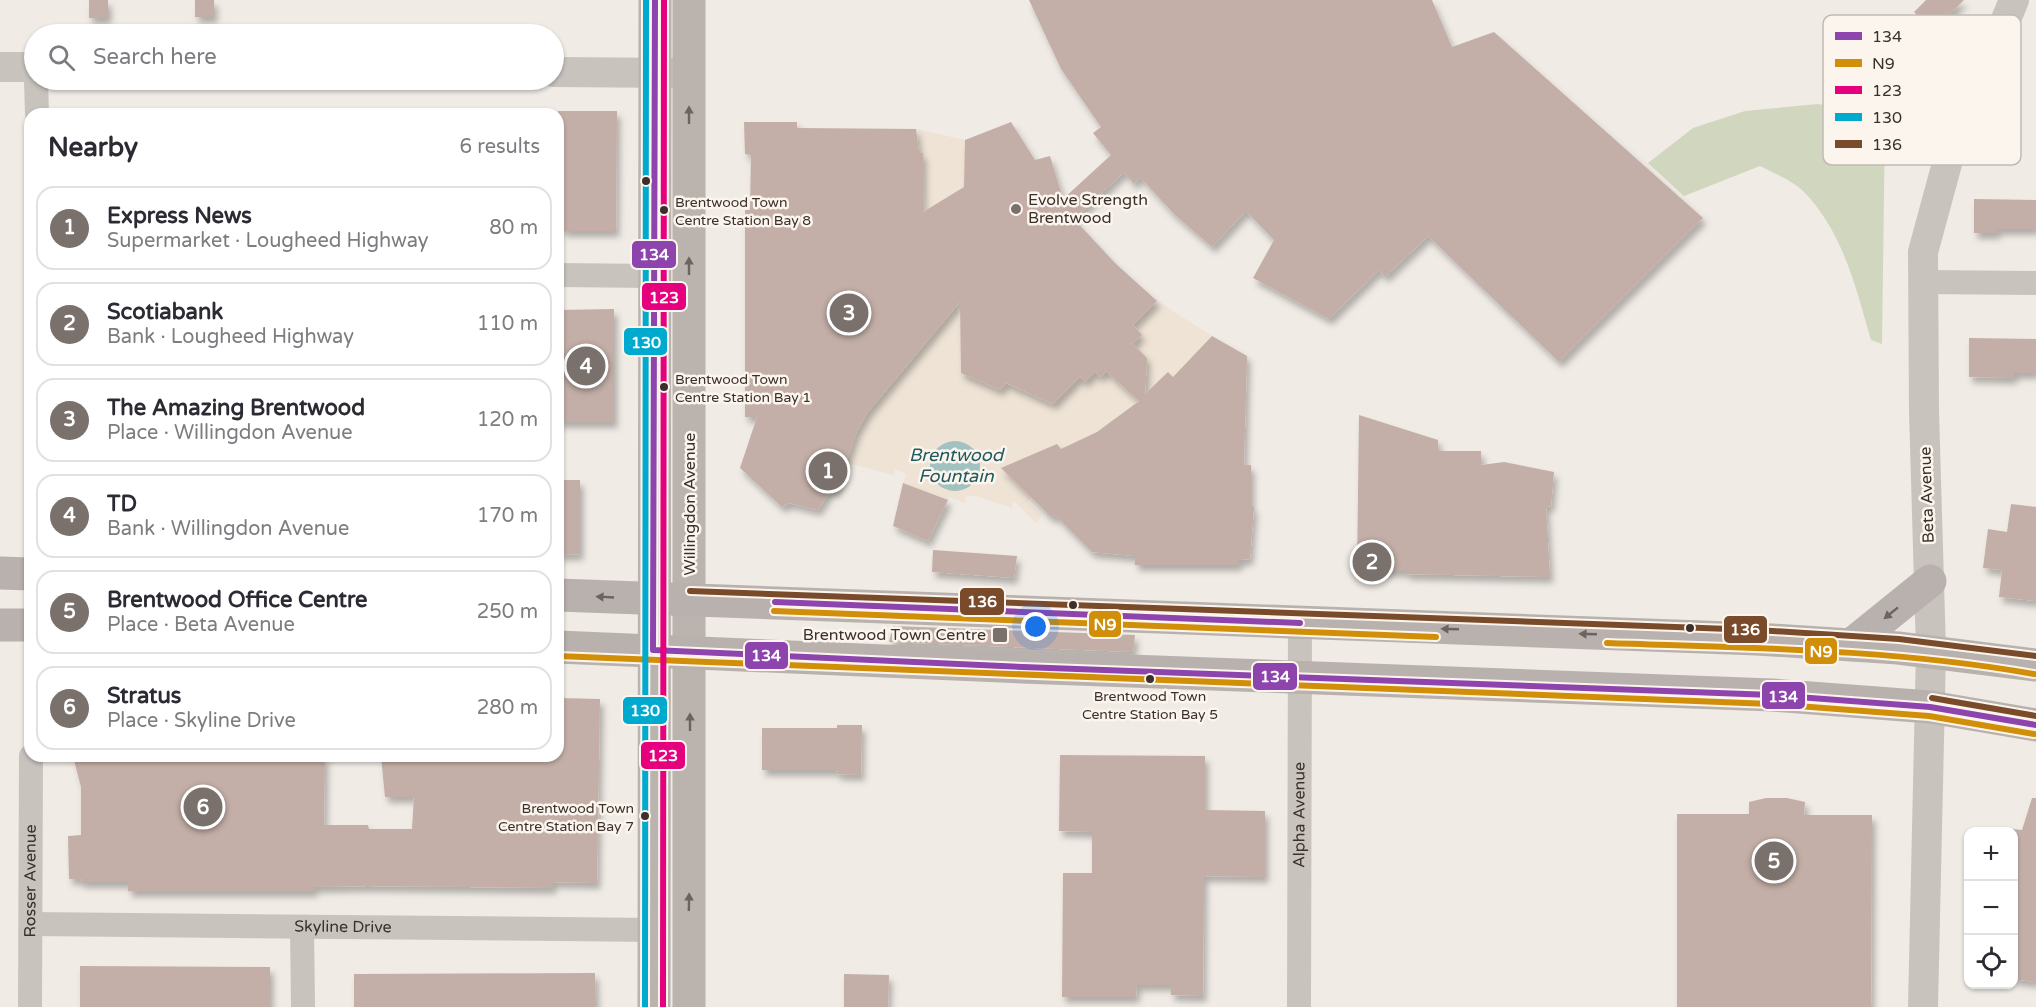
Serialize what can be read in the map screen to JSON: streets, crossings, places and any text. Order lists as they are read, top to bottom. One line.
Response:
{"streets":{"main road":["Willingdon Avenue"],"street":["Beta Avenue","Alpha Avenue","Rosser Avenue","Skyline Drive"]},"crossings":[["Rosser Avenue","Skyline Drive"]],"water":["Brentwood Fountain"],"places":{"other":["Evolve Strength Brentwood","Brentwood Town Centre Station Bay 8","Brentwood Town Centre Station Bay 1","Brentwood Town Centre Station Bay 5","Brentwood Town Centre Station Bay 7"],"transit":["Brentwood Town Centre"]},"lines":["transit line 134","transit line 123","transit line 130","transit line 136","transit line N9"],"legend":["134","N9","123","130","136"],"page":{"search":"Search here","heading":["Nearby","6 results"],"list":[{"mark":"1","name":"Express News","note":"Supermarket · Lougheed Highway","value":"80 m"},{"mark":"2","name":"Scotiabank","note":"Bank · Lougheed Highway","value":"110 m"},{"mark":"3","name":"The Amazing Brentwood","note":"Place · Willingdon Avenue","value":"120 m"},{"mark":"4","name":"TD","note":"Bank · Willingdon Avenue","value":"170 m"},{"mark":"5","name":"Brentwood Office Centre","note":"Place · Beta Avenue","value":"250 m"},{"mark":"6","name":"Stratus","note":"Place · Skyline Drive","value":"280 m"}],"pins":["3","4","1","2","6","5"],"map_buttons":["+","−"]}}
